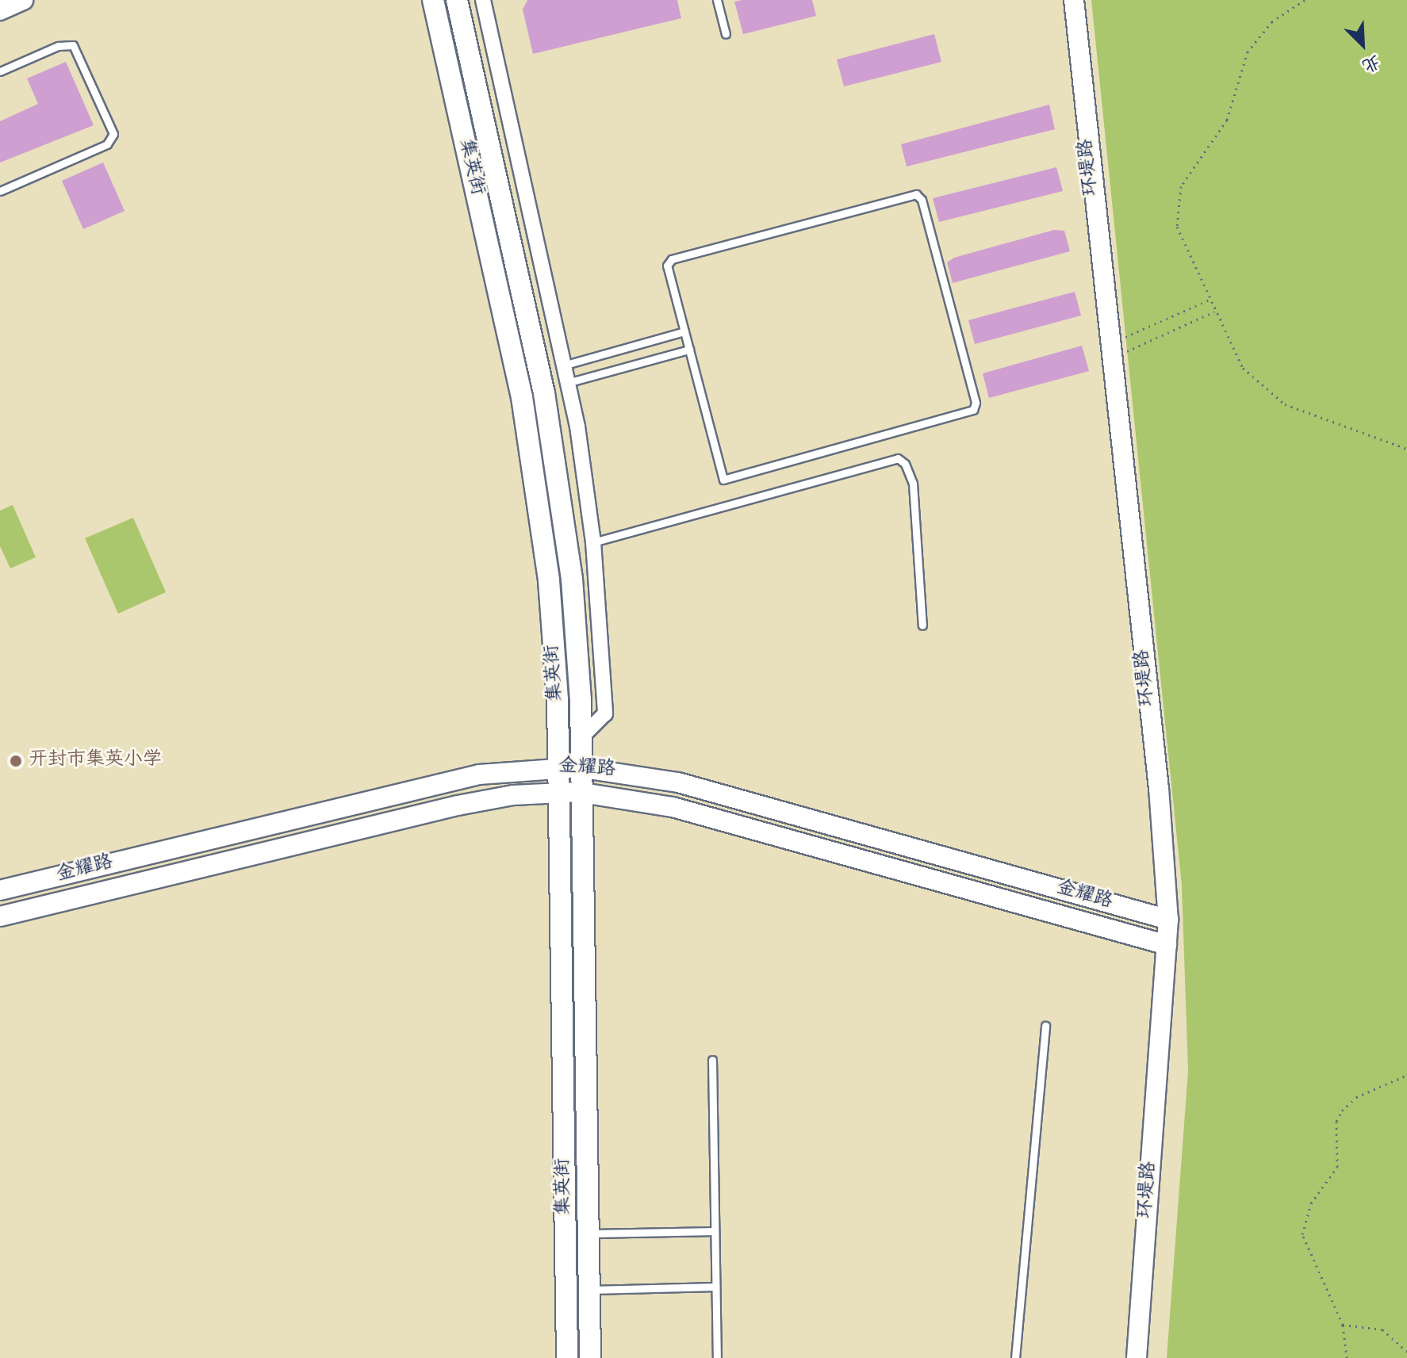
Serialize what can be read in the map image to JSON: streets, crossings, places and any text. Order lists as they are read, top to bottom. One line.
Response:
{"streets":{"main road":["集英街"],"street":["环堤路","金耀路"]},"crossings":[["集英街","金耀路"],["环堤路","金耀路"]],"places":["开封市集英小学"],"north":"bottom right"}
